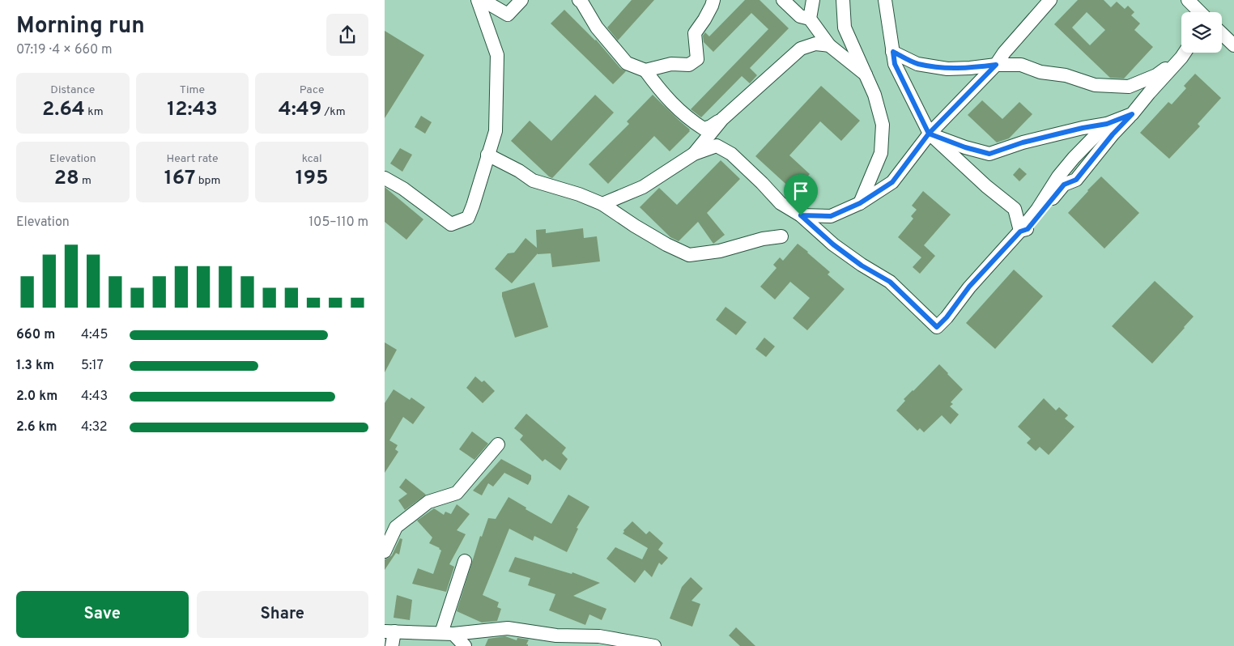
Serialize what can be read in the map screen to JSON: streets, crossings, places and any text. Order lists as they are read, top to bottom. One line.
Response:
{"page":{"heading":["Morning run","07:19 · 4 × 660 m"],"stats":[["Distance","2.64 km"],["Time","12:43"],["Pace","4:49 /km"],["Elevation","28 m"],["Heart rate","167 bpm"],["kcal","195"]],"chart":["Elevation","105–110 m"],"list":[{"name":"660 m","note":"4:45"},{"name":"1.3 km","note":"5:17"},{"name":"2.0 km","note":"4:43"},{"name":"2.6 km","note":"4:32"}],"buttons":["Save","Share"]}}
